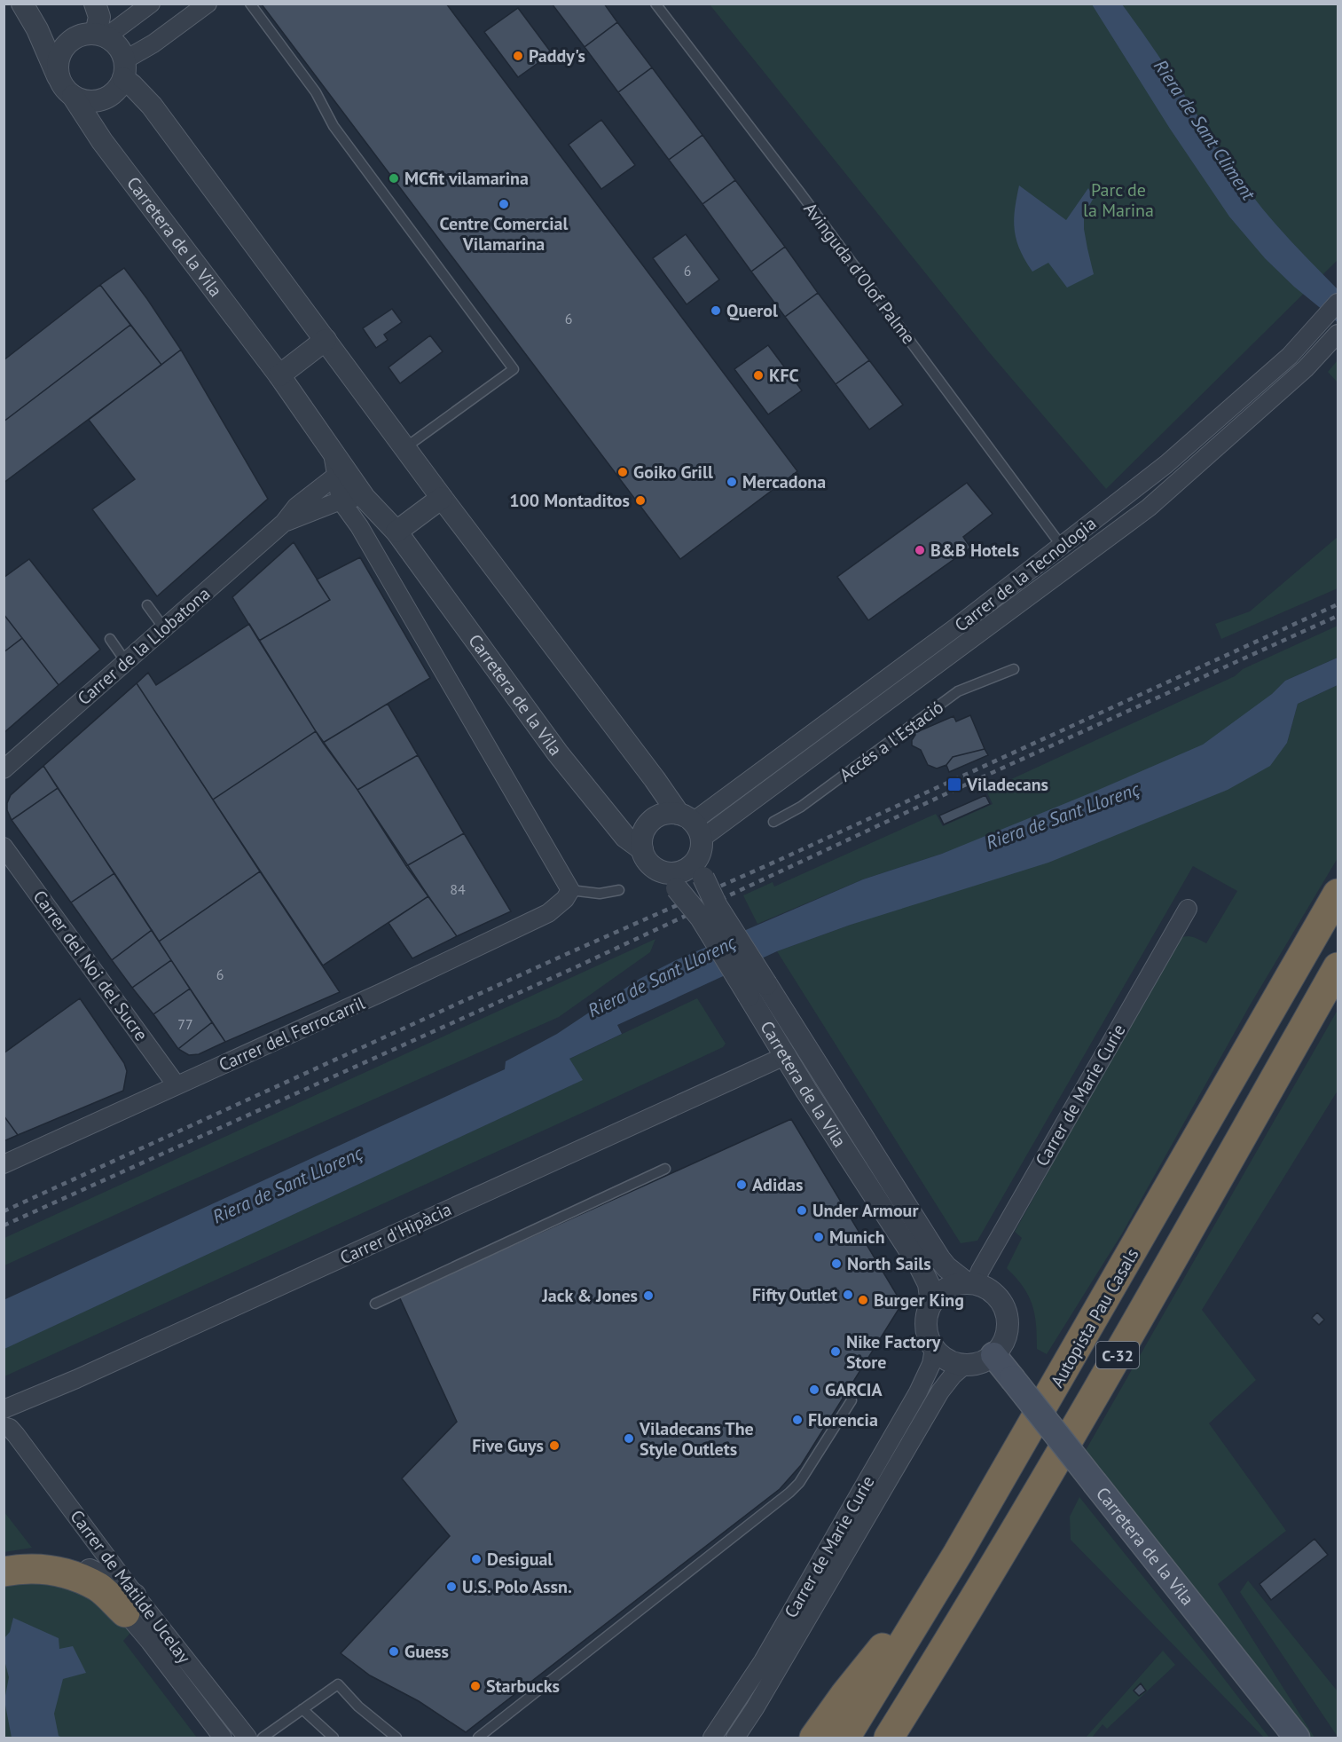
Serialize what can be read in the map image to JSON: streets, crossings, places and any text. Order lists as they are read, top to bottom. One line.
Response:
{"streets":{"highway":["Autopista Pau Casals","C-32"],"main road":["Carretera de la Vila"],"street":["Carrer de la Tecnologia","Carrer de la Llobatona","Carrer del Noi del Sucre","Carrer del Ferrocarril","Carrer de Marie Curie","Carrer d'Hipàcia","Carrer de Matilde Ucelay"],"lane":["Avinguda d'Olof Palme","Accés a l'Estació"]},"crossings":[["Carretera de la Vila","Carrer de la Tecnologia"],["Carretera de la Vila","Carrer de la Llobatona"],["Carretera de la Vila","Carrer de Marie Curie"],["Carretera de la Vila","Carrer d'Hipàcia"],["Avinguda d'Olof Palme","Carrer de la Tecnologia"],["Carrer del Noi del Sucre","Carrer del Ferrocarril"],["Carrer d'Hipàcia","Carrer de Matilde Ucelay"]],"water":["Riera de Sant Climent","Riera de Sant Llorenç"],"parks":["Parc de la Marina"],"places":{"other":["Paddy's","MCfit vilamarina","Centre Comercial Vilamarina","Querol","KFC","Goiko Grill","Mercadona","100 Montaditos","B&B Hotels","Adidas","Under Armour","Munich","North Sails","Fifty Outlet","Jack & Jones","Burger King","Nike Factory Store","GARCIA","Florencia","Viladecans The Style Outlets","Five Guys","Desigual","U.S. Polo Assn.","Guess","Starbucks"],"transit":["Viladecans"]},"house_numbers":["6","6","84","6","77"]}
